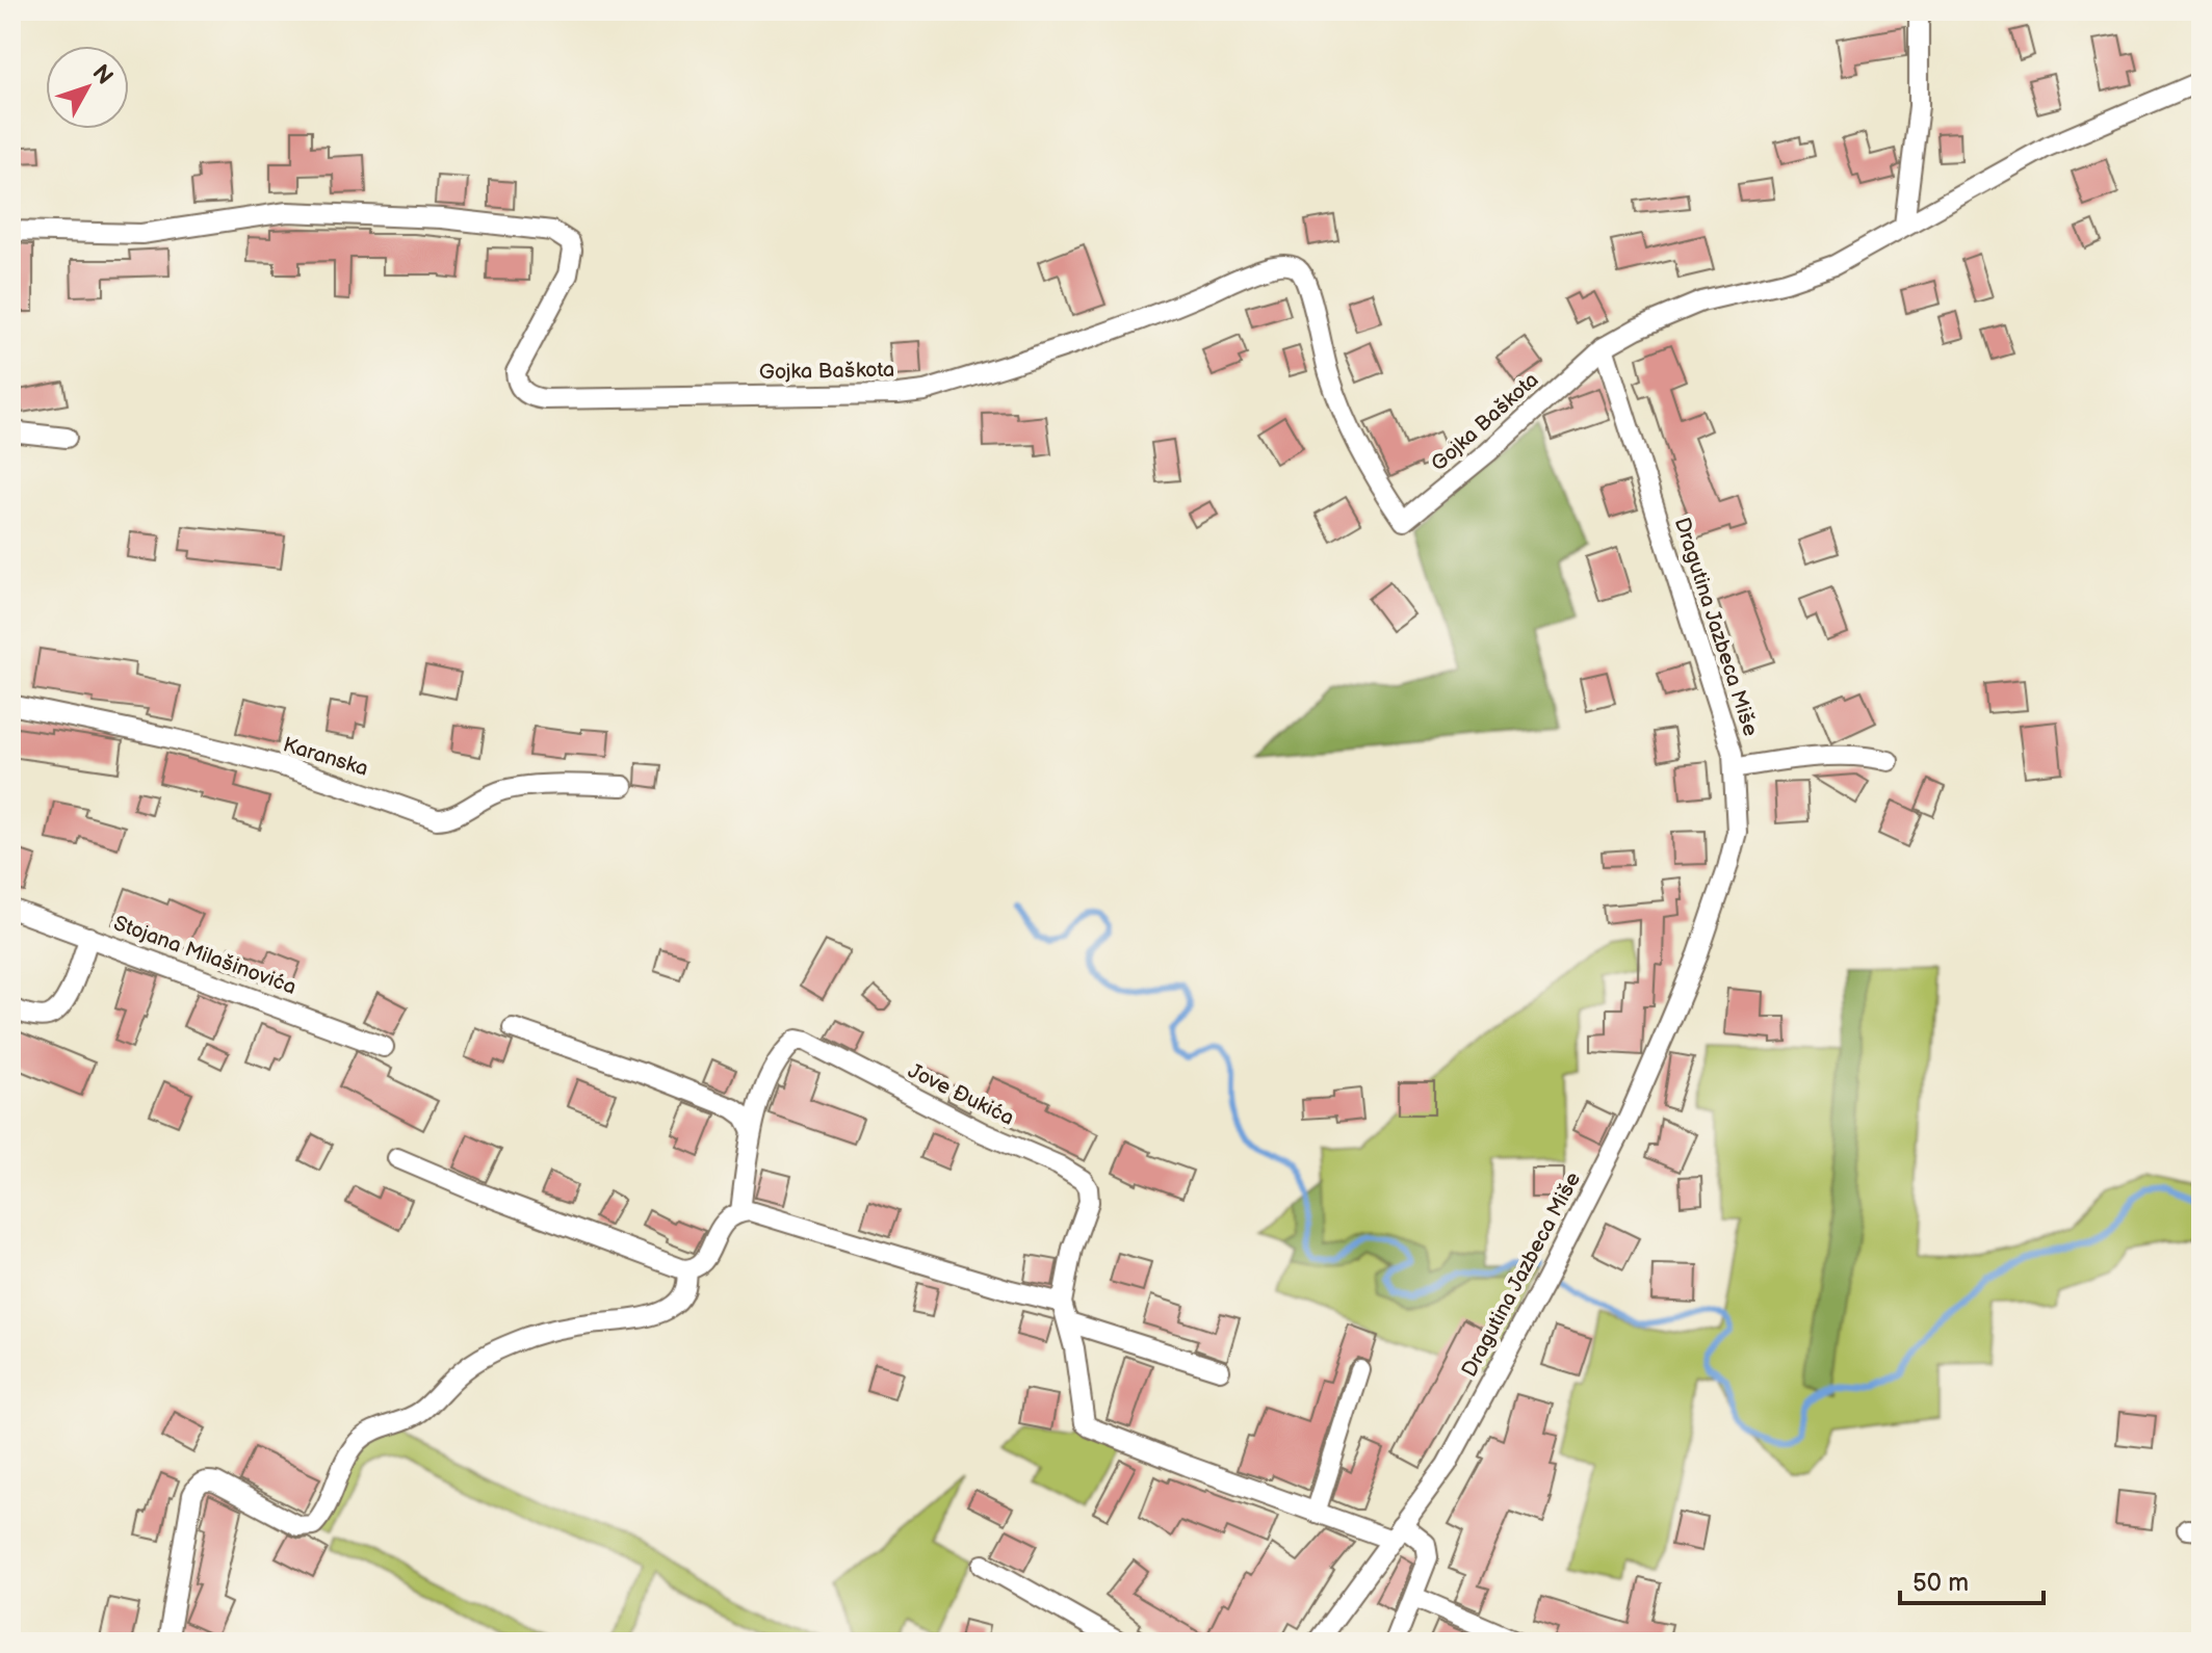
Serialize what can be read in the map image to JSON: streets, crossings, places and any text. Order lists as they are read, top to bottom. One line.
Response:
{"streets":{"street":["Gojka Baškota","Dragutina Jazbeca Miše","Karanska","Stojana Milašinovića","Jove Đukića"]},"crossings":[["Gojka Baškota","Dragutina Jazbeca Miše"]],"scale_bar":"50 m","north":"top right"}
